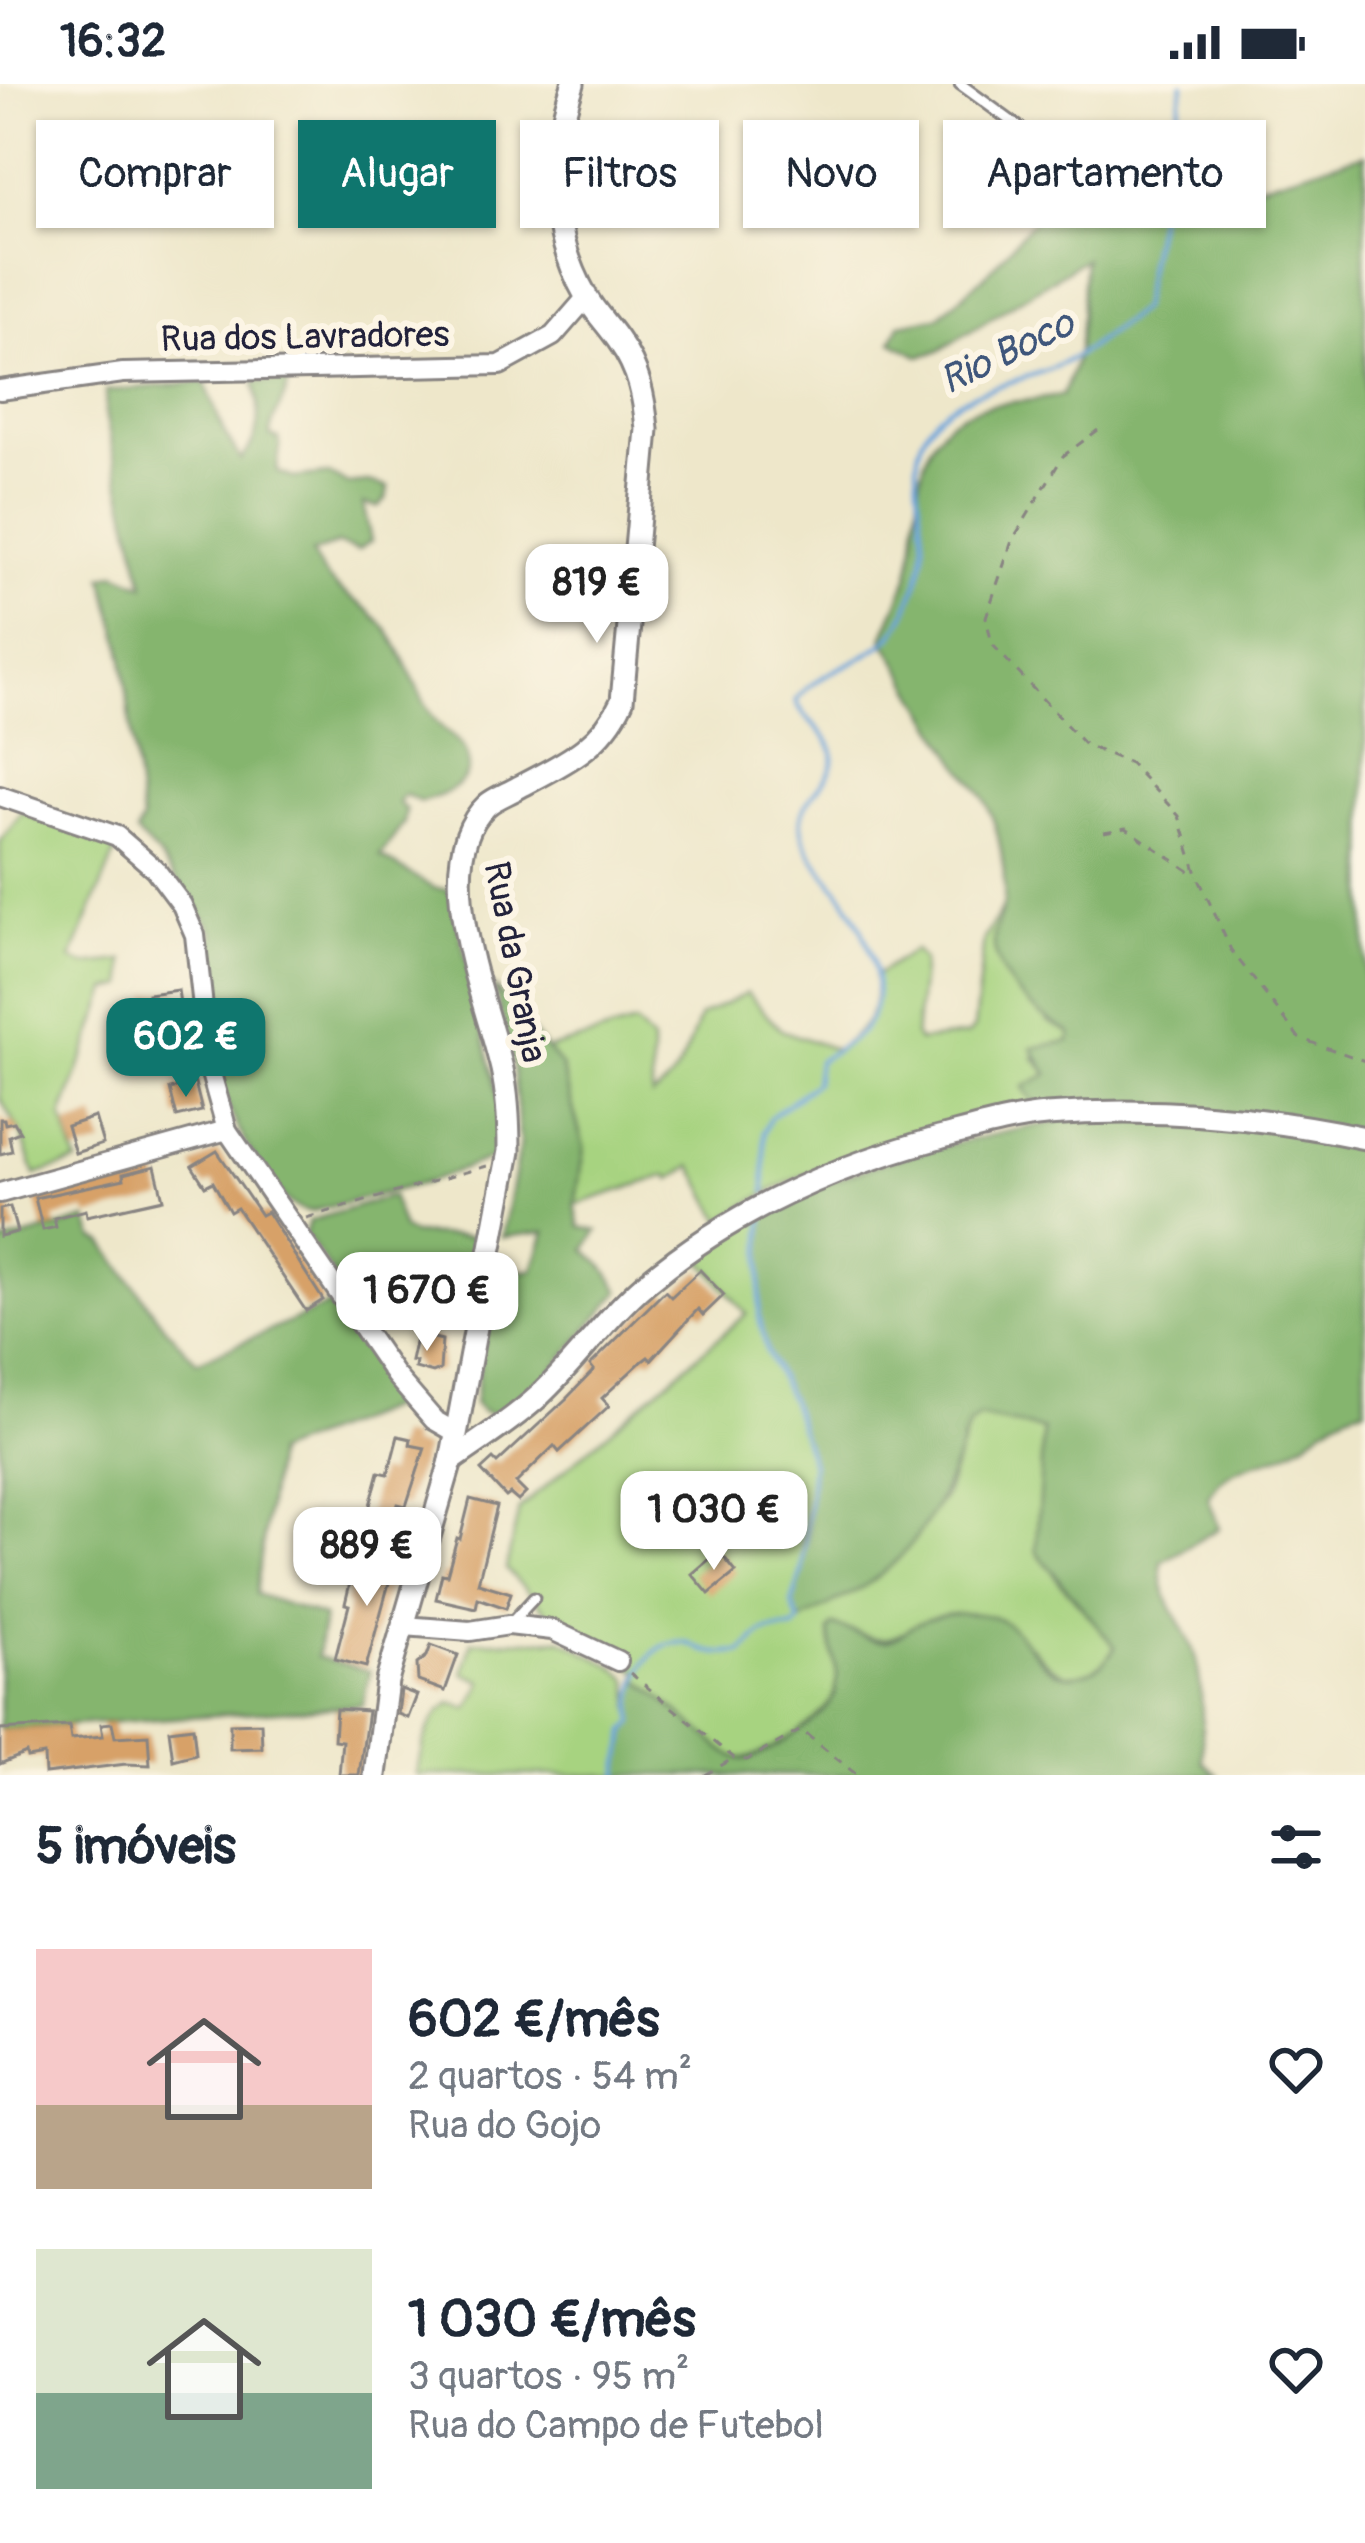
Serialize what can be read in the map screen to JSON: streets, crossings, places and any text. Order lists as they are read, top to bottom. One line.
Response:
{"streets":{"street":["Rua dos Lavradores","Rua da Granja"]},"crossings":[["Rua dos Lavradores","Rua da Granja"]],"water":["Rio Boco"],"page":{"status":"16:32","chip":["Comprar","Alugar","Filtros","Novo","Apartamento"],"price":["819 €","602 €","1 670 €","1 030 €","889 €"],"heading":"5 imóveis","list":[{"name":"602 €/mês","note":"2 quartos · 54 m² · Rua do Gojo"},{"name":"1 030 €/mês","note":"3 quartos · 95 m² · Rua do Campo de Futebol"}]}}
